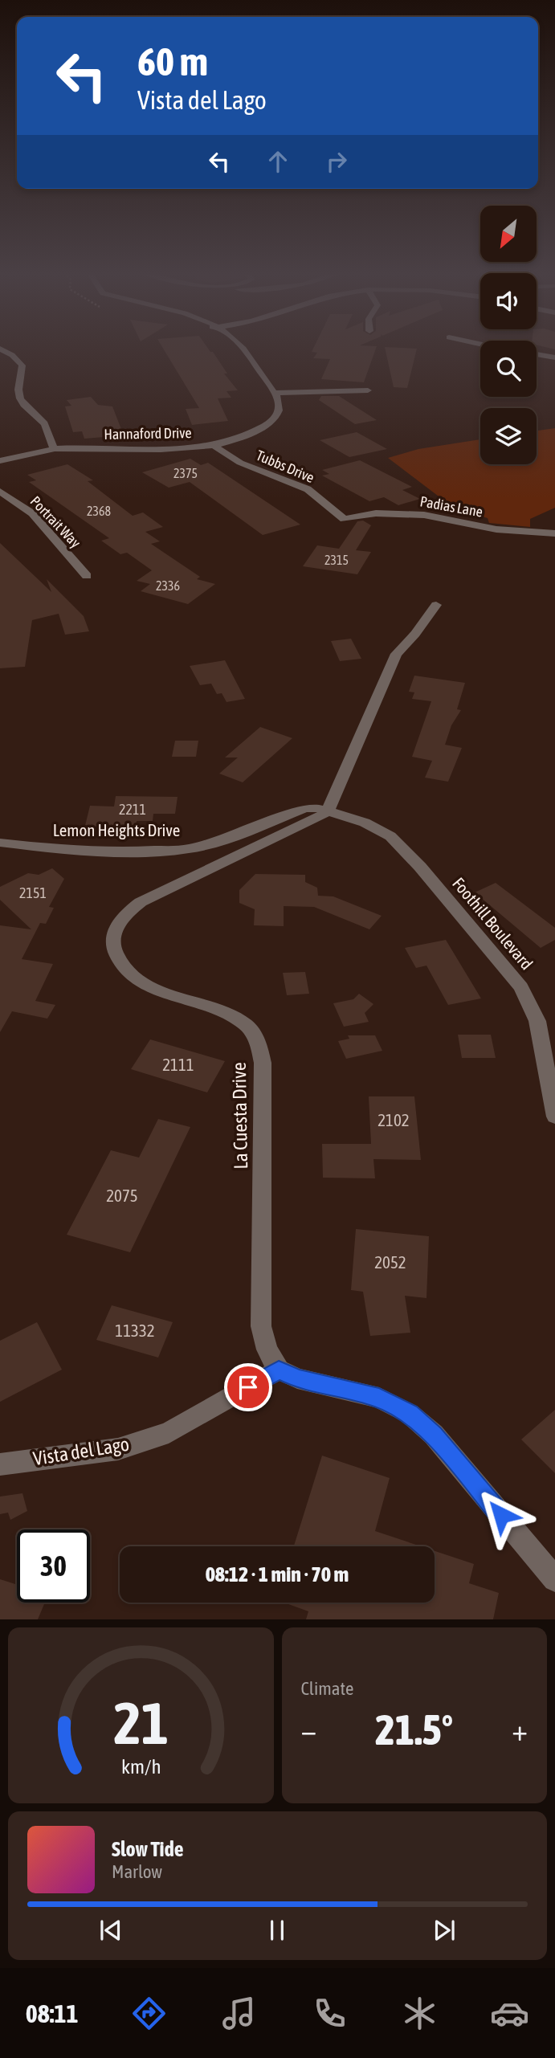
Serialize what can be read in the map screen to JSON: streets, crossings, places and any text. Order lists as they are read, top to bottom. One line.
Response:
{"streets":{"street":["Hannaford Drive","Tubbs Drive","Padias Lane","Portrait Way","Lemon Heights Drive","Foothill Boulevard","La Cuesta Drive","Vista del Lago"]},"crossings":[["Hannaford Drive","Tubbs Drive"],["Tubbs Drive","Padias Lane"],["Lemon Heights Drive","Foothill Boulevard"],["Lemon Heights Drive","La Cuesta Drive"],["Foothill Boulevard","La Cuesta Drive"],["La Cuesta Drive","Vista del Lago"]],"house_numbers":["2375","2368","2315","2336","2211","2151","2111","2102","2075","2052","11332"],"north":"bottom left","page":{"turn":["60 m","Vista del Lago"],"limit":"30","trip":"08:12 · 1 min · 70 m","tile":"Climate","heat":["−","21.5°","+"],"song":["Slow Tide","Marlow"],"tabs":"08:11","gauge":["21","km/h"]}}
